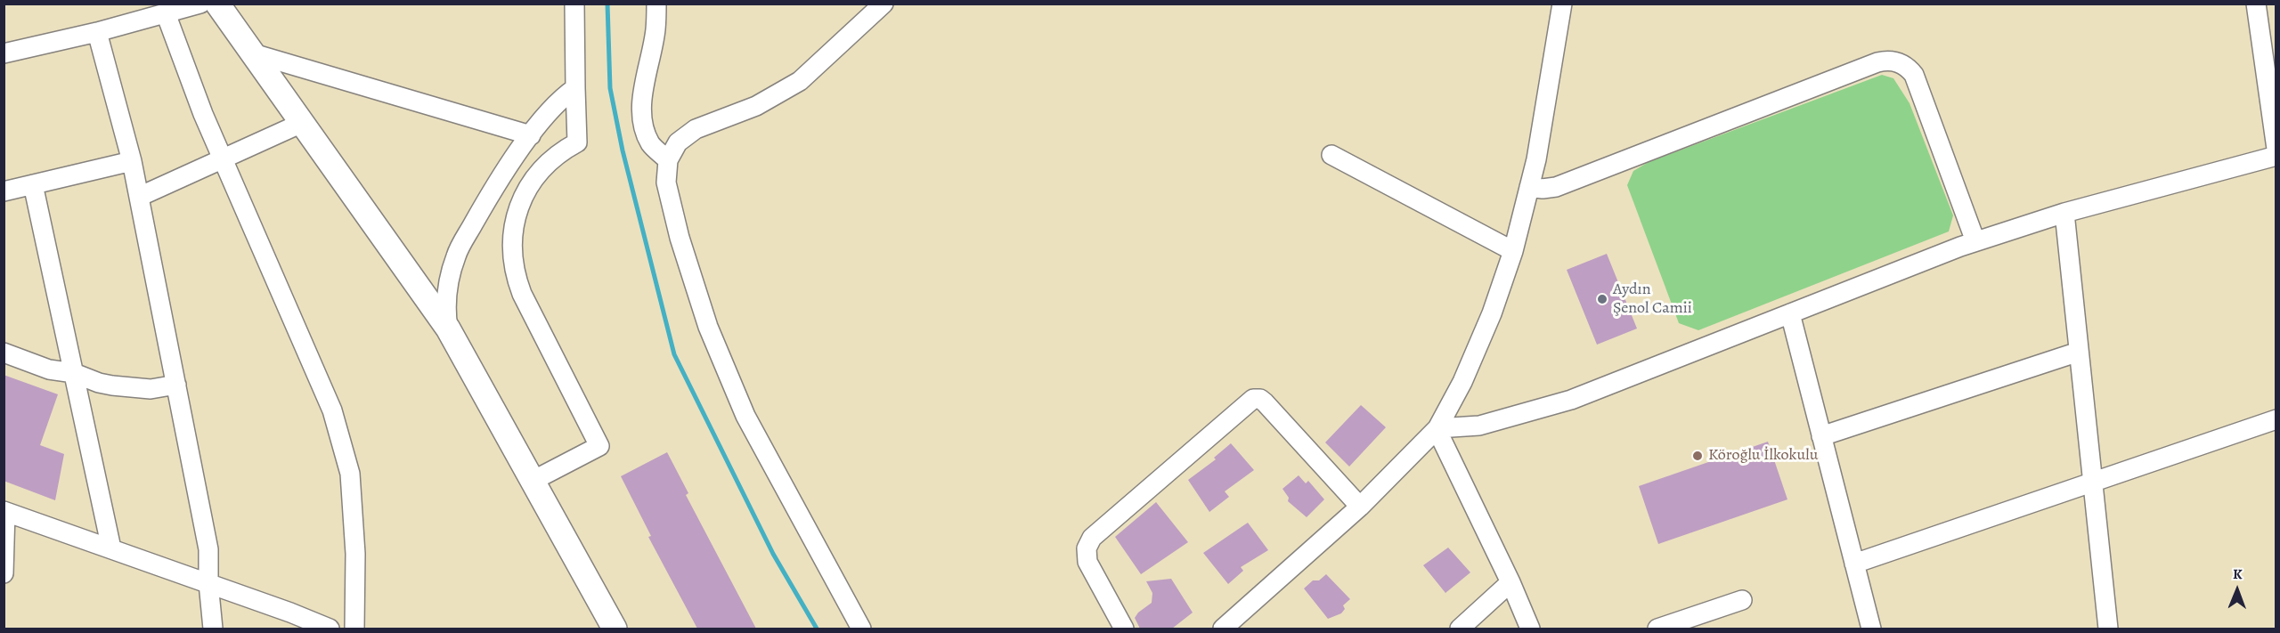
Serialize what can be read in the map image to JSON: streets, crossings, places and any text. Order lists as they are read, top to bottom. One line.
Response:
{"places":["Aydın Şenol Camii","Köroğlu İlkokulu"],"north":"top"}
